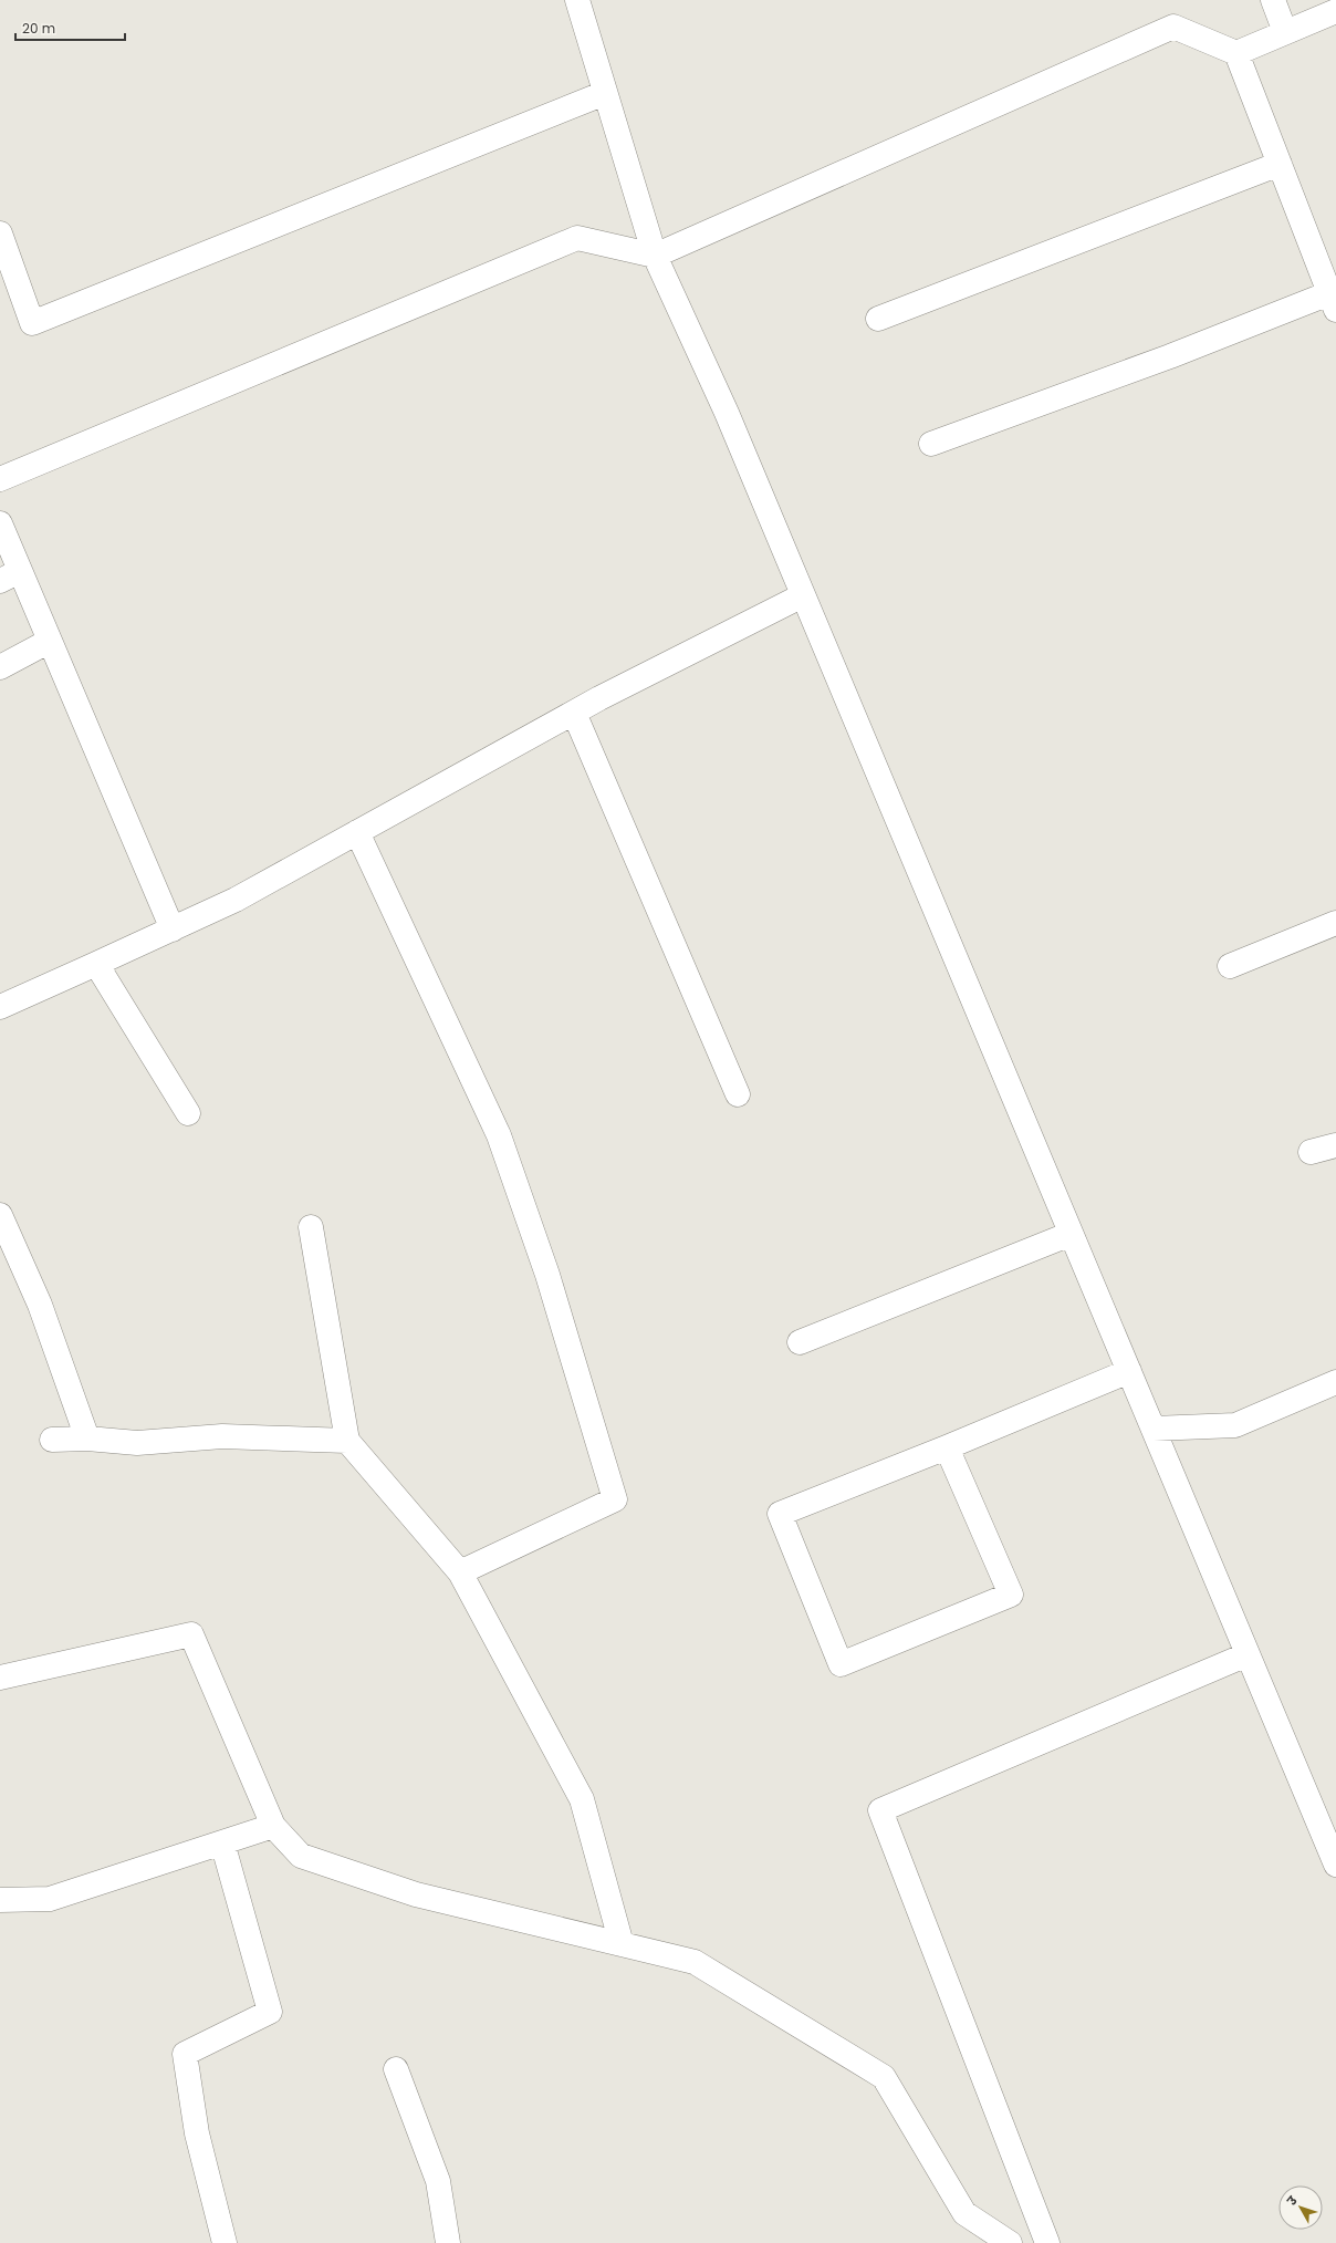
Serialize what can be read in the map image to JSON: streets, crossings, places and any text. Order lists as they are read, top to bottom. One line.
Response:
{"scale_bar":"20 m","north":"top left"}
